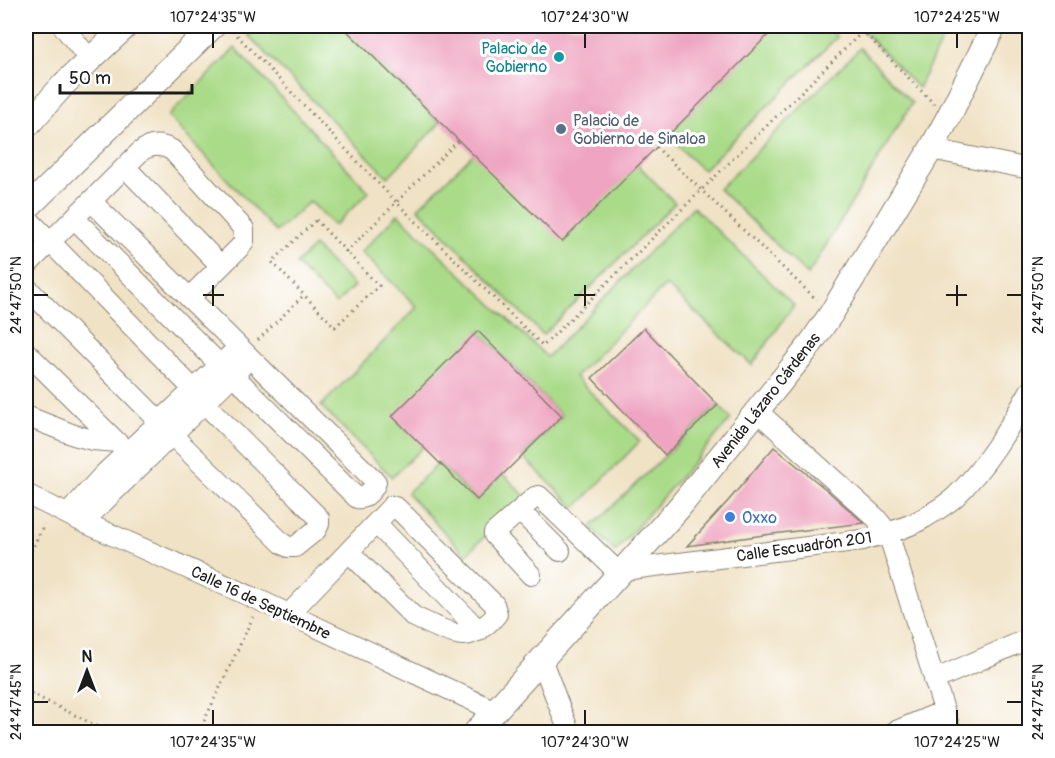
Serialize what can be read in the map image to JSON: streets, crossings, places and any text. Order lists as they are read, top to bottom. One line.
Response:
{"streets":{"main road":["Avenida Lázaro Cárdenas"],"street":["Calle Escuadrón 201","Calle 16 de Septiembre"]},"crossings":[["Avenida Lázaro Cárdenas","Calle Escuadrón 201"],["Avenida Lázaro Cárdenas","Calle 16 de Septiembre"]],"places":["Palacio de Gobierno","Palacio de Gobierno de Sinaloa","Oxxo"],"scale_bar":"50 m","north":"top","coordinates":["107°24'35\"W","107°24'30\"W","107°24'25\"W","24°47'50\"N","24°47'45\"N"]}
